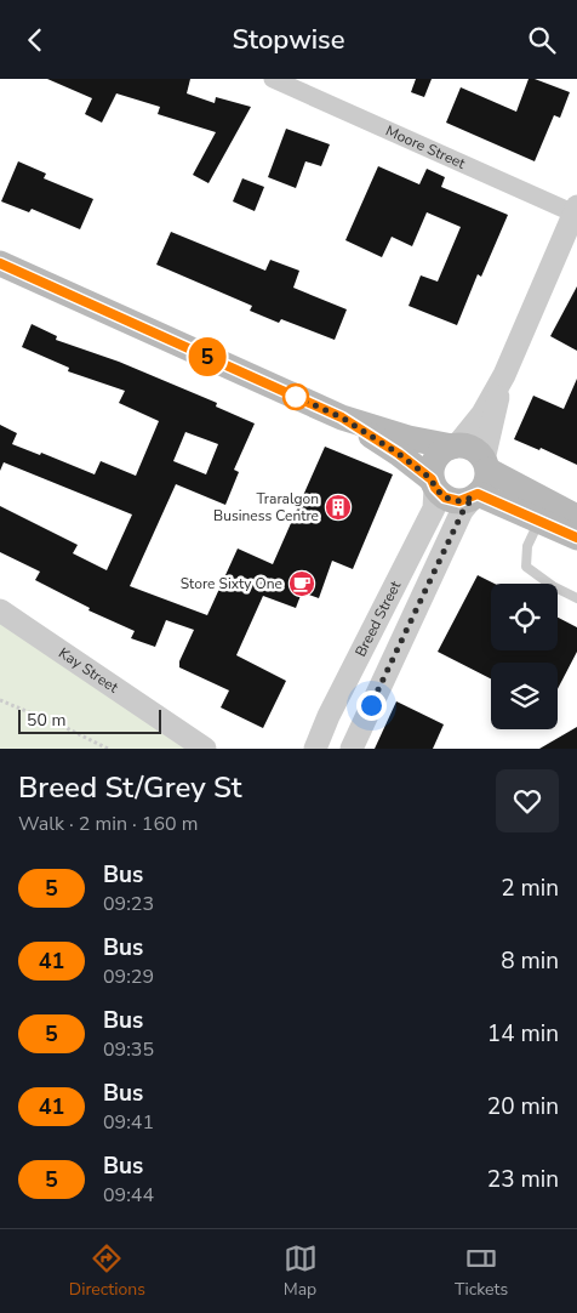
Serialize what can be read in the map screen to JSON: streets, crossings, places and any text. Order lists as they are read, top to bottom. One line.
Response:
{"streets":{"street":["Moore Street","Breed Street","Kay Street"]},"places":{"building":["Traralgon Business Centre"],"cafe":["Store Sixty One"]},"lines":["bus line 5"],"scale_bar":"50 m","page":{"header":"Stopwise","on_map":"5","scale":"50 m","heading":["Breed St/Grey St","Walk · 2 min · 160 m"],"list":[{"mark":"5","name":"Bus","note":"09:23","value":"2 min"},{"mark":"41","name":"Bus","note":"09:29","value":"8 min"},{"mark":"5","name":"Bus","note":"09:35","value":"14 min"},{"mark":"41","name":"Bus","note":"09:41","value":"20 min"},{"mark":"5","name":"Bus","note":"09:44","value":"23 min"}],"tabs":["Directions","Map","Tickets"]}}
